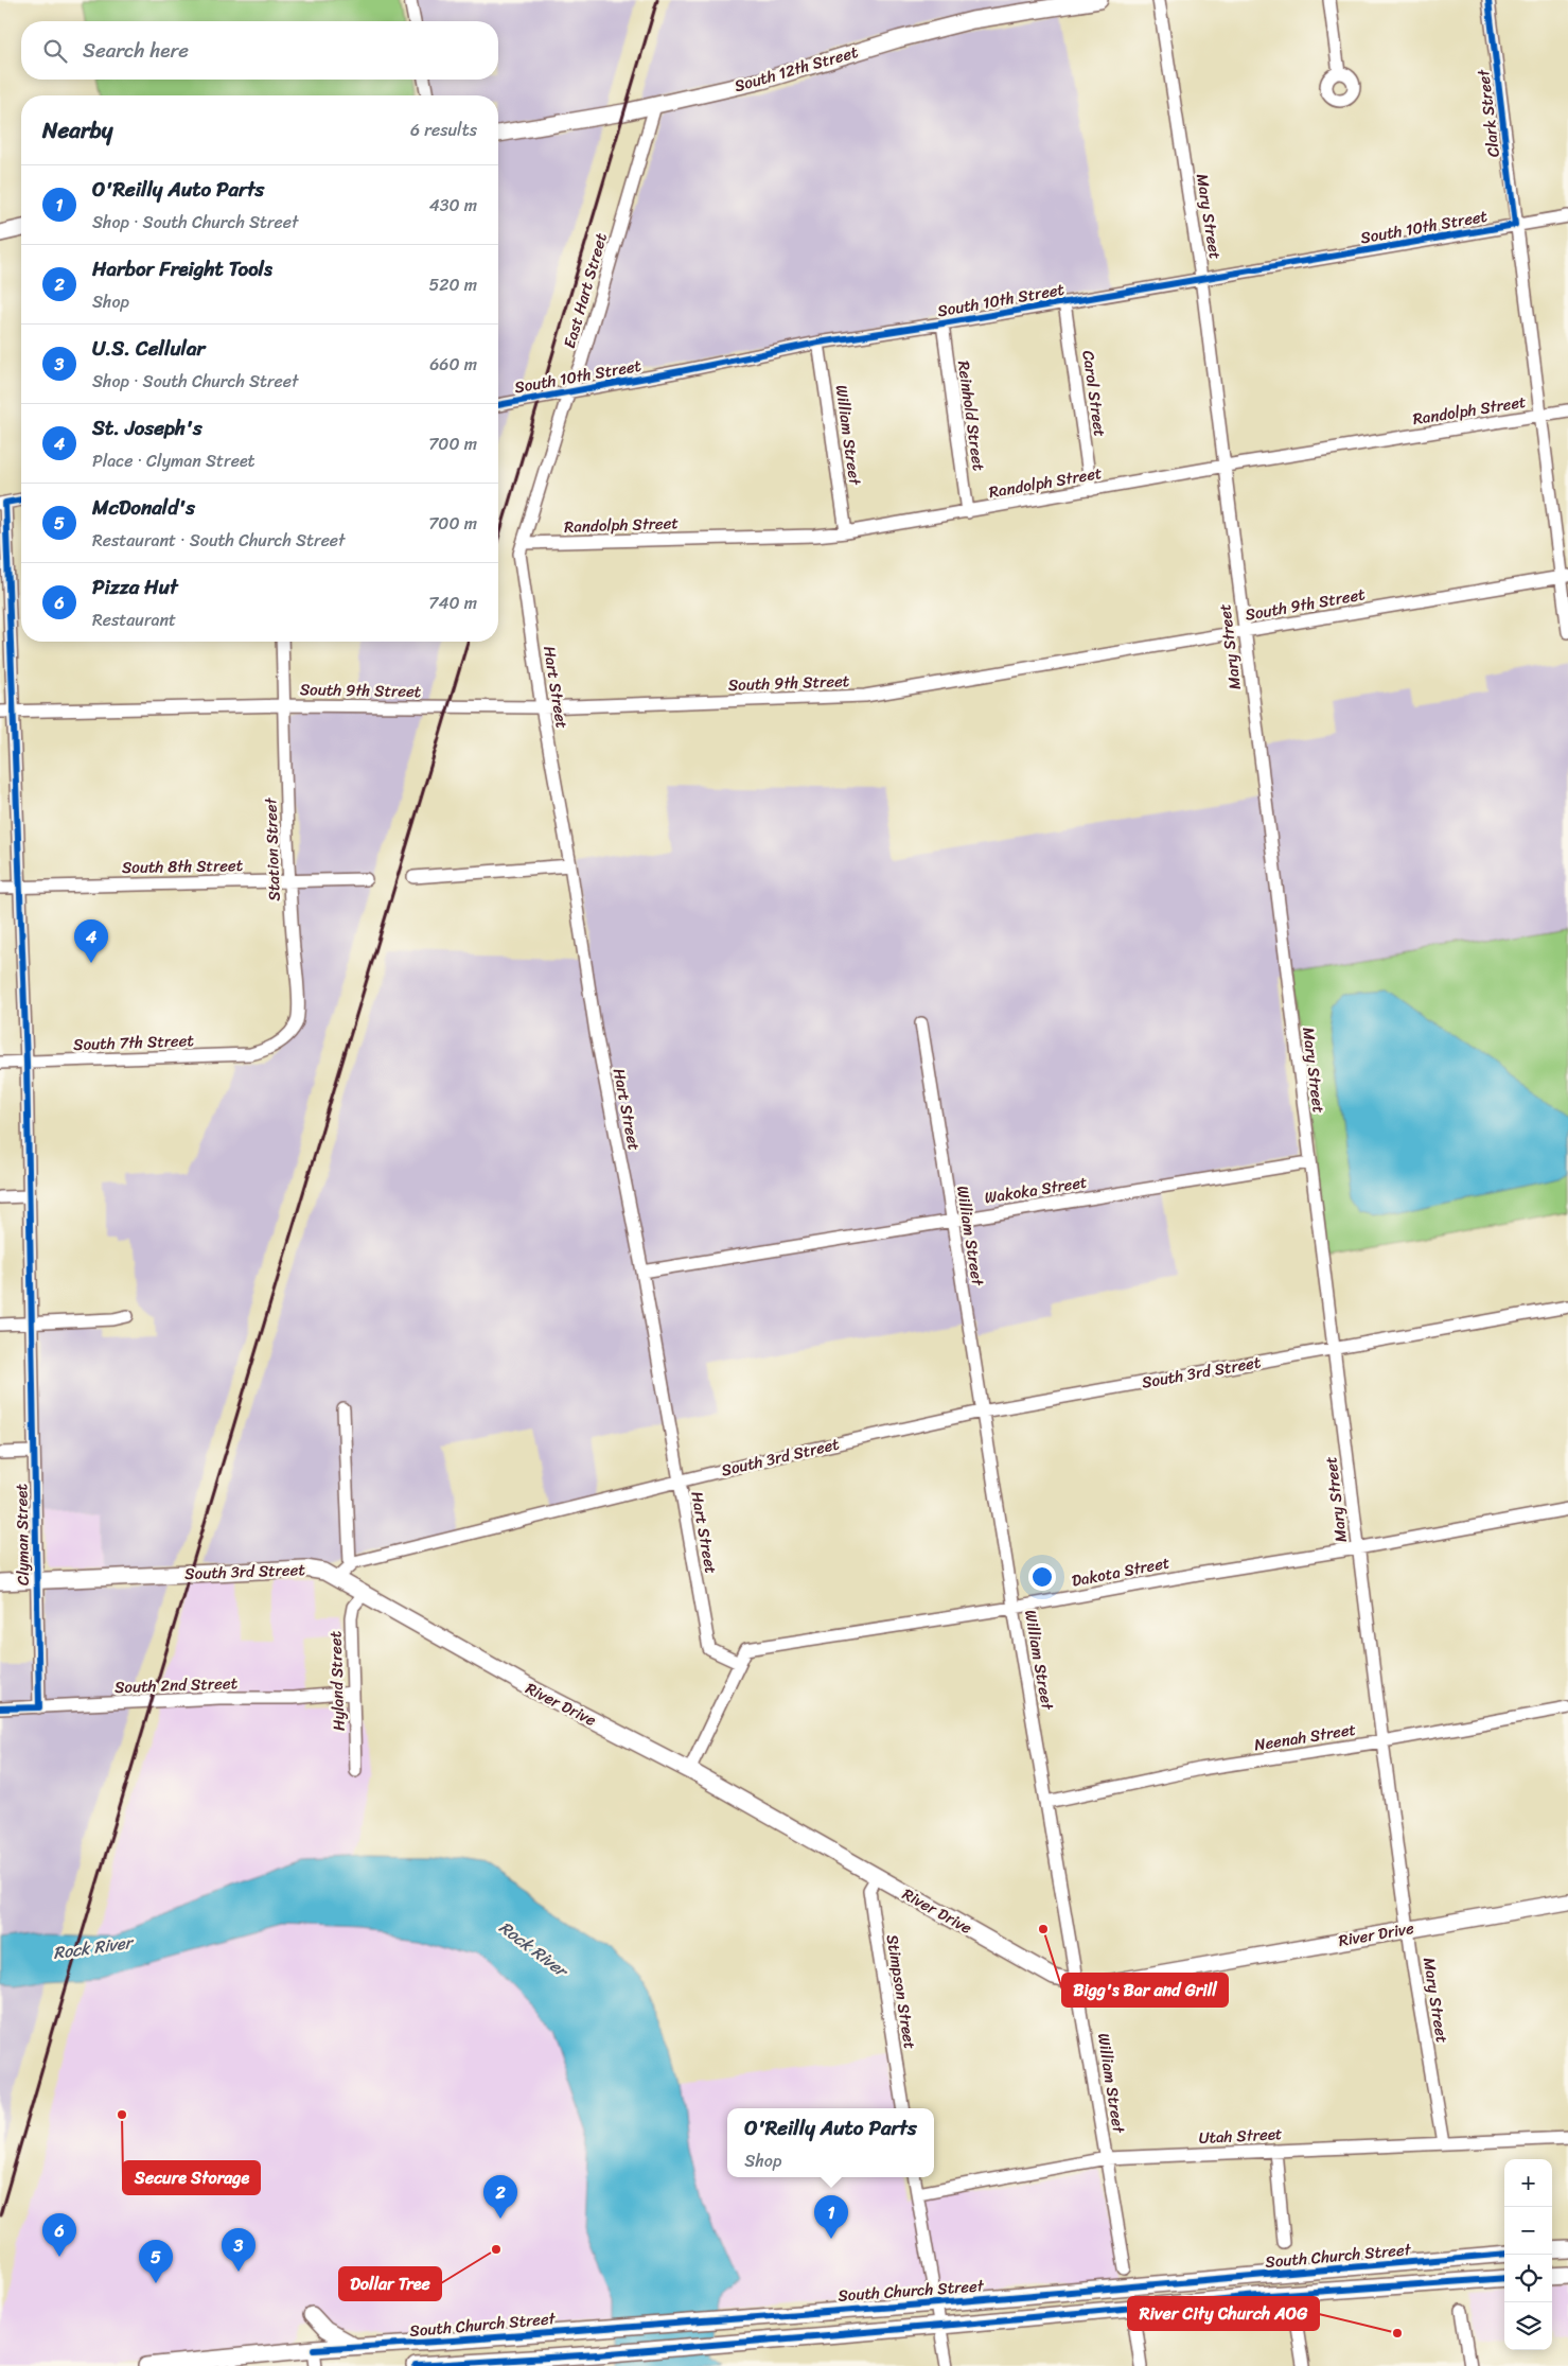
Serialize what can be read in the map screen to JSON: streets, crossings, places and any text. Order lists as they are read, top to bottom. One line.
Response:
{"streets":{"main road":["South 12th Street","South 3rd Street","River Drive","South Church Street"],"street":["Clark Street","Mary Street","South 10th Street","East Hart Street","Carol Street","Randolph Street","Reinhold Street","William Street","South 9th Street","Hart Street","Station Street","South 8th Street","South 7th Street","Wakoka Street","Clyman Street","Dakota Street","Hyland Street","South 2nd Street","Neenah Street","Stimpson Street","Utah Street"]},"crossings":[["South 12th Street","East Hart Street"],["Clark Street","South 10th Street"],["Clark Street","Randolph Street"],["Clark Street","South 9th Street"],["Mary Street","South 10th Street"],["Mary Street","Randolph Street"],["Mary Street","South 9th Street"],["Mary Street","Wakoka Street"],["Mary Street","South 3rd Street"],["Mary Street","Dakota Street"],["Mary Street","River Drive"],["Mary Street","Neenah Street"],["Mary Street","Utah Street"],["South 10th Street","East Hart Street"],["South 10th Street","Carol Street"],["South 10th Street","Reinhold Street"],["South 10th Street","William Street"],["East Hart Street","Randolph Street"],["East Hart Street","Hart Street"],["Carol Street","Randolph Street"],["Randolph Street","Reinhold Street"],["Randolph Street","William Street"],["Randolph Street","Hart Street"],["William Street","Wakoka Street"],["William Street","South 3rd Street"],["William Street","Dakota Street"],["William Street","River Drive"],["William Street","Neenah Street"],["William Street","Utah Street"],["South 9th Street","Hart Street"],["South 9th Street","Station Street"],["South 9th Street","Clyman Street"],["Hart Street","Wakoka Street"],["Hart Street","South 3rd Street"],["Hart Street","Dakota Street"],["Station Street","South 8th Street"],["Station Street","South 7th Street"],["South 8th Street","Clyman Street"],["South 7th Street","Clyman Street"],["South 3rd Street","Clyman Street"],["South 3rd Street","Hyland Street"],["South 3rd Street","River Drive"],["Clyman Street","South 2nd Street"],["Dakota Street","River Drive"],["Hyland Street","South 2nd Street"],["Hyland Street","River Drive"],["River Drive","Stimpson Street"]],"water":["Rock River"],"places":["Bigg's Bar and Grill","Secure Storage","Dollar Tree","River City Church AOG"],"page":{"search":"Search here","heading":["Nearby","6 results"],"list":[{"mark":"1","name":"O'Reilly Auto Parts","note":"Shop · South Church Street","value":"430 m"},{"mark":"2","name":"Harbor Freight Tools","note":"Shop","value":"520 m"},{"mark":"3","name":"U.S. Cellular","note":"Shop · South Church Street","value":"660 m"},{"mark":"4","name":"St. Joseph's","note":"Place · Clyman Street","value":"700 m"},{"mark":"5","name":"McDonald's","note":"Restaurant · South Church Street","value":"700 m"},{"mark":"6","name":"Pizza Hut","note":"Restaurant","value":"740 m"}],"pins":["4","2","1","6","3","5"],"popup":["O'Reilly Auto Parts","Shop"],"map_buttons":["+","−"]}}
